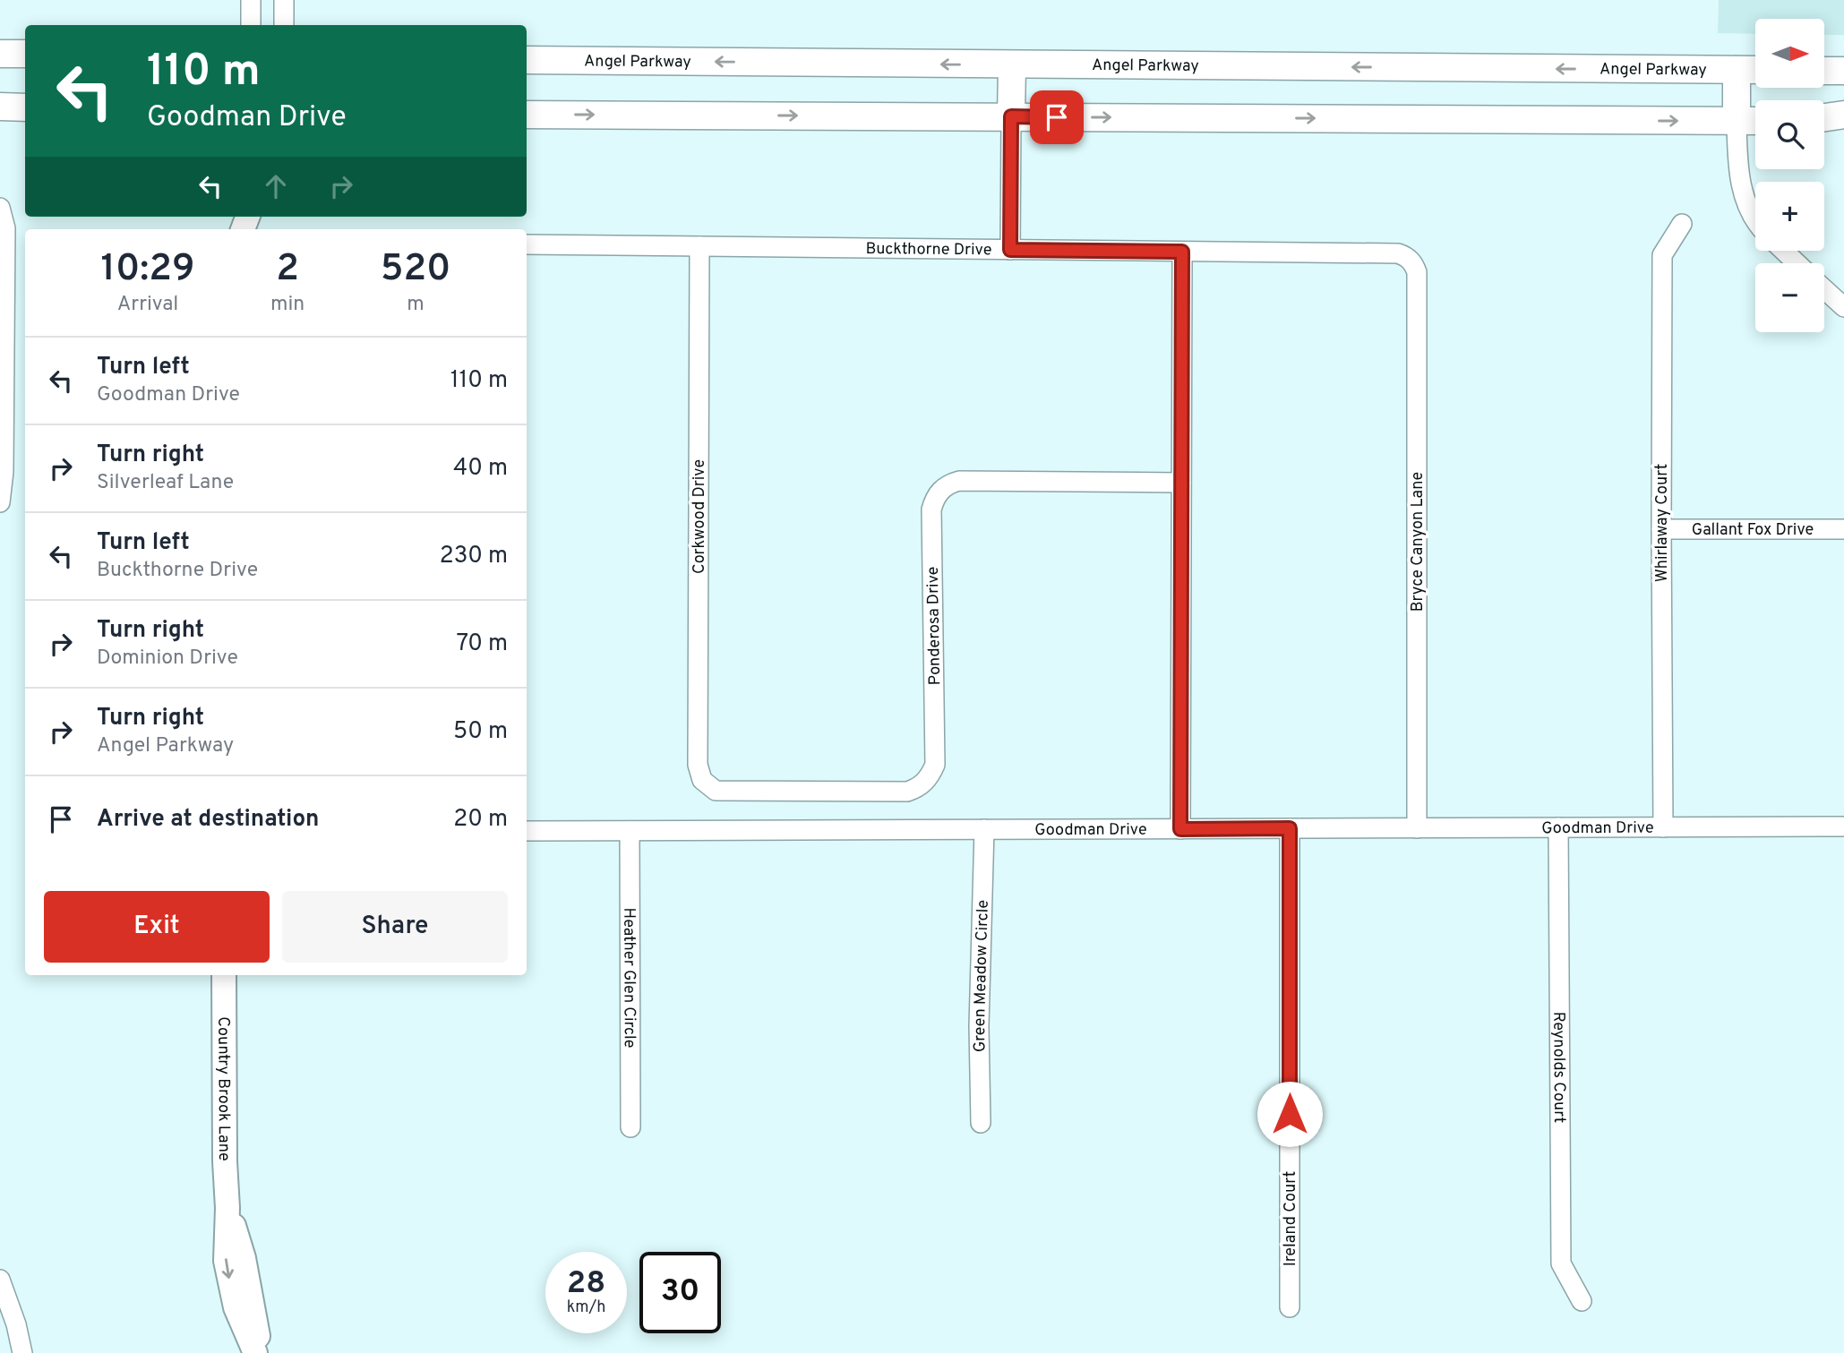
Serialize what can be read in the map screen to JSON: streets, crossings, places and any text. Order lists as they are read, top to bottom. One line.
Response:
{"streets":{"main road":["Angel Parkway"],"street":["Buckthorne Drive","Corkwood Drive","Whirlaway Court","Gallant Fox Drive","Bryce Canyon Lane","Ponderosa Drive","Goodman Drive","Green Meadow Circle","Heather Glen Circle","Reynolds Court","Country Brook Lane","Ireland Court"]},"crossings":[["Buckthorne Drive","Corkwood Drive"],["Buckthorne Drive","Bryce Canyon Lane"],["Corkwood Drive","Ponderosa Drive"],["Whirlaway Court","Gallant Fox Drive"],["Whirlaway Court","Goodman Drive"],["Bryce Canyon Lane","Goodman Drive"],["Goodman Drive","Green Meadow Circle"],["Goodman Drive","Heather Glen Circle"],["Goodman Drive","Reynolds Court"],["Goodman Drive","Ireland Court"]],"north":"right","page":{"map_buttons":["+","−"],"turn":["110 m","Goodman Drive"],"eta":["10:29","Arrival","2","min","520","m"],"list":[{"name":"Turn left","note":"Goodman Drive","value":"110 m"},{"name":"Turn right","note":"Silverleaf Lane","value":"40 m"},{"name":"Turn left","note":"Buckthorne Drive","value":"230 m"},{"name":"Turn right","note":"Dominion Drive","value":"70 m"},{"name":"Turn right","note":"Angel Parkway","value":"50 m"},{"name":"Arrive at destination","value":"20 m"}],"buttons":["Exit","Share"],"speed":"28 km/h","limit":"30"}}
